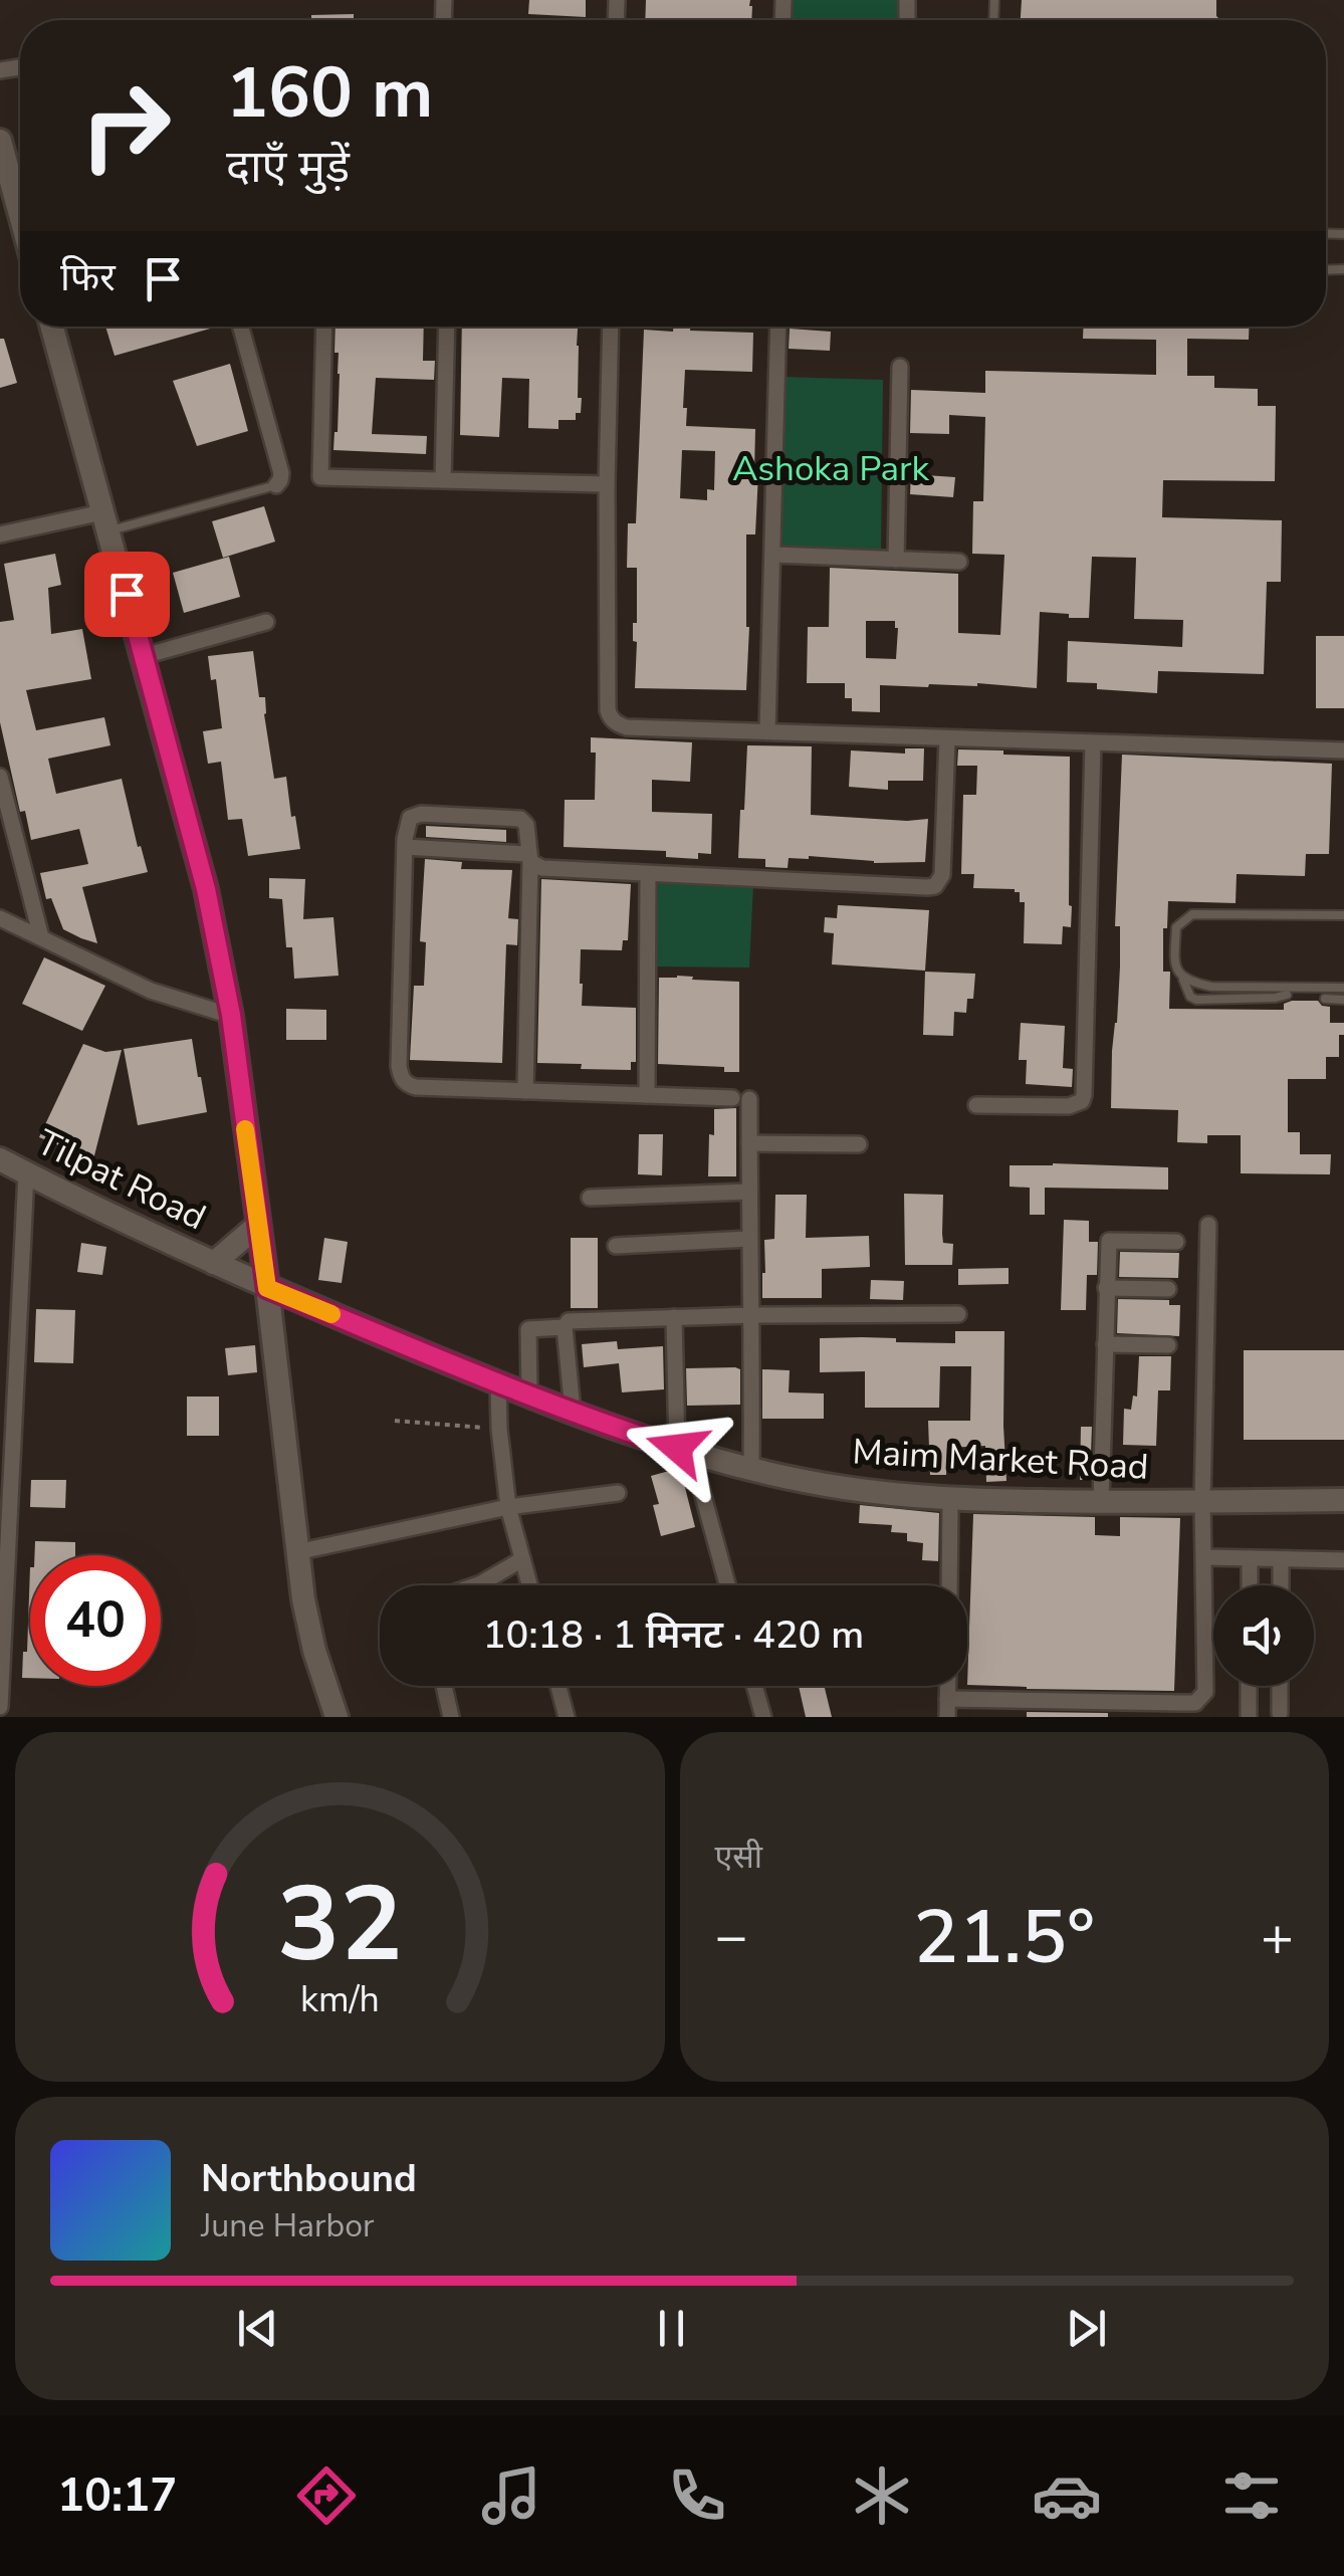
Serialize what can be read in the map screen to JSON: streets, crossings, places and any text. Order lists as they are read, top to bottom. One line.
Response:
{"streets":{"street":["Tilpat Road","Maim Market Road"]},"crossings":[["Tilpat Road","Maim Market Road"]],"parks":["Ashoka Park"],"page":{"turn":["160 m","दाएँ मुड़ें"],"then":"फिर","limit":"40","trip":"10:18 · 1 मिनट · 420 m","tile":"एसी","heat":["−","21.5°","+"],"song":["Northbound","June Harbor"],"tabs":"10:17","gauge":["32","km/h"]}}
